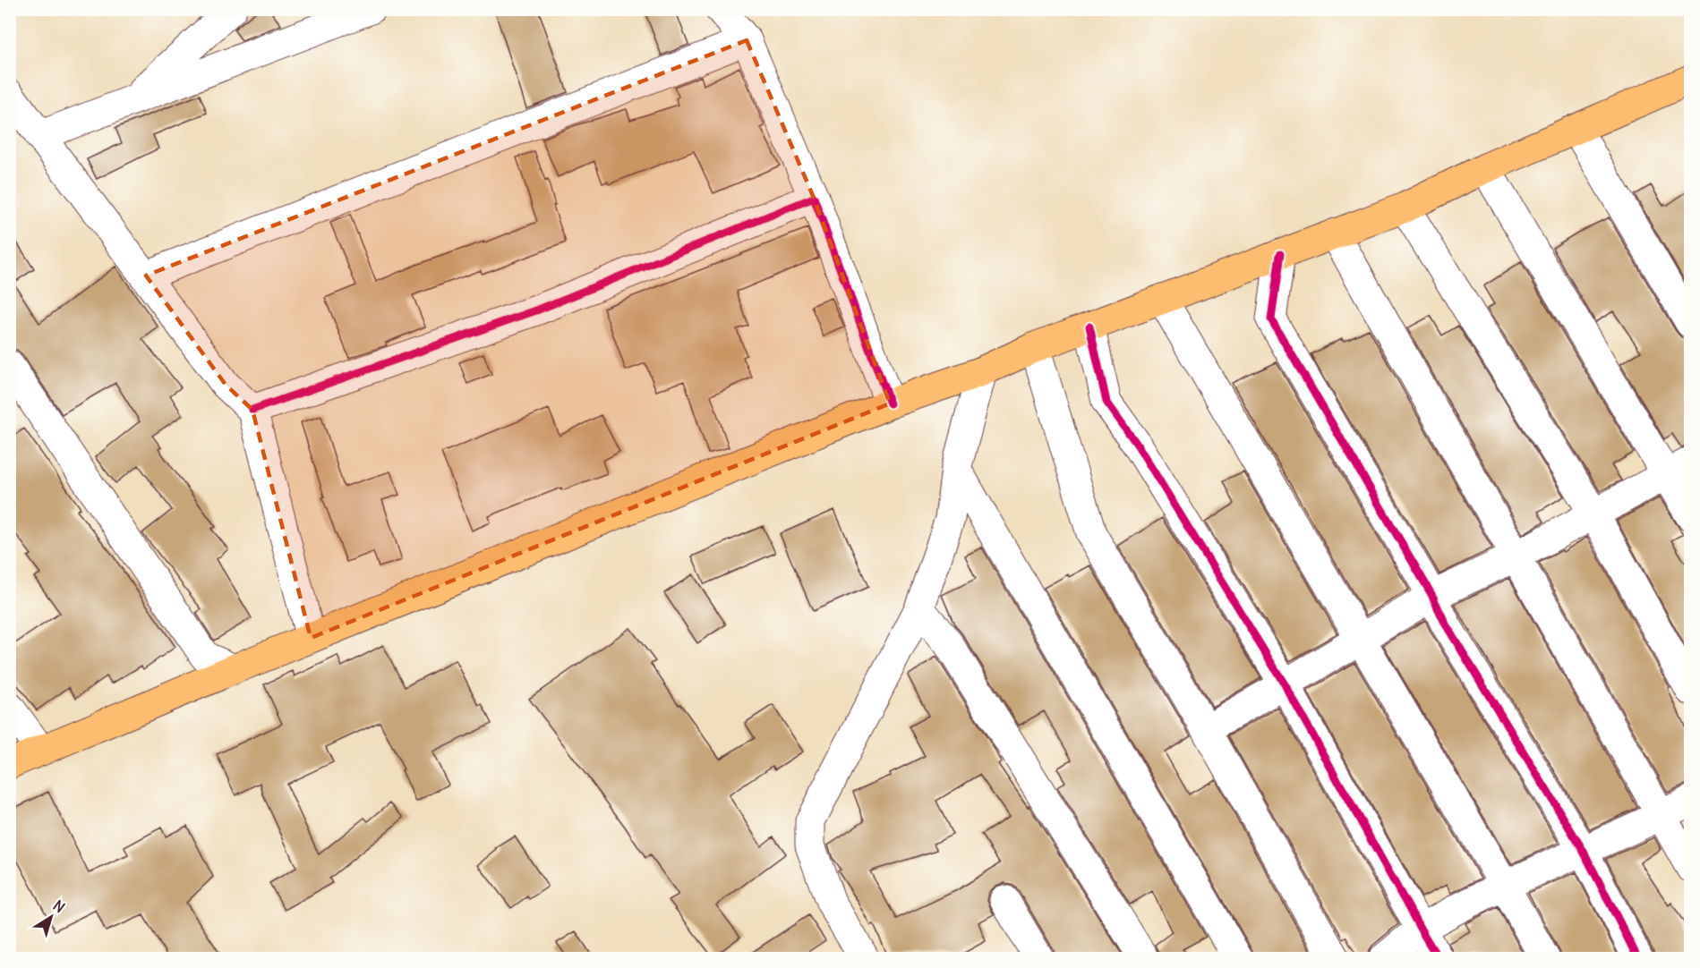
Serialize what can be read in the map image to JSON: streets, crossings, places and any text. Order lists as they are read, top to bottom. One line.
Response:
{"north":"top right"}
